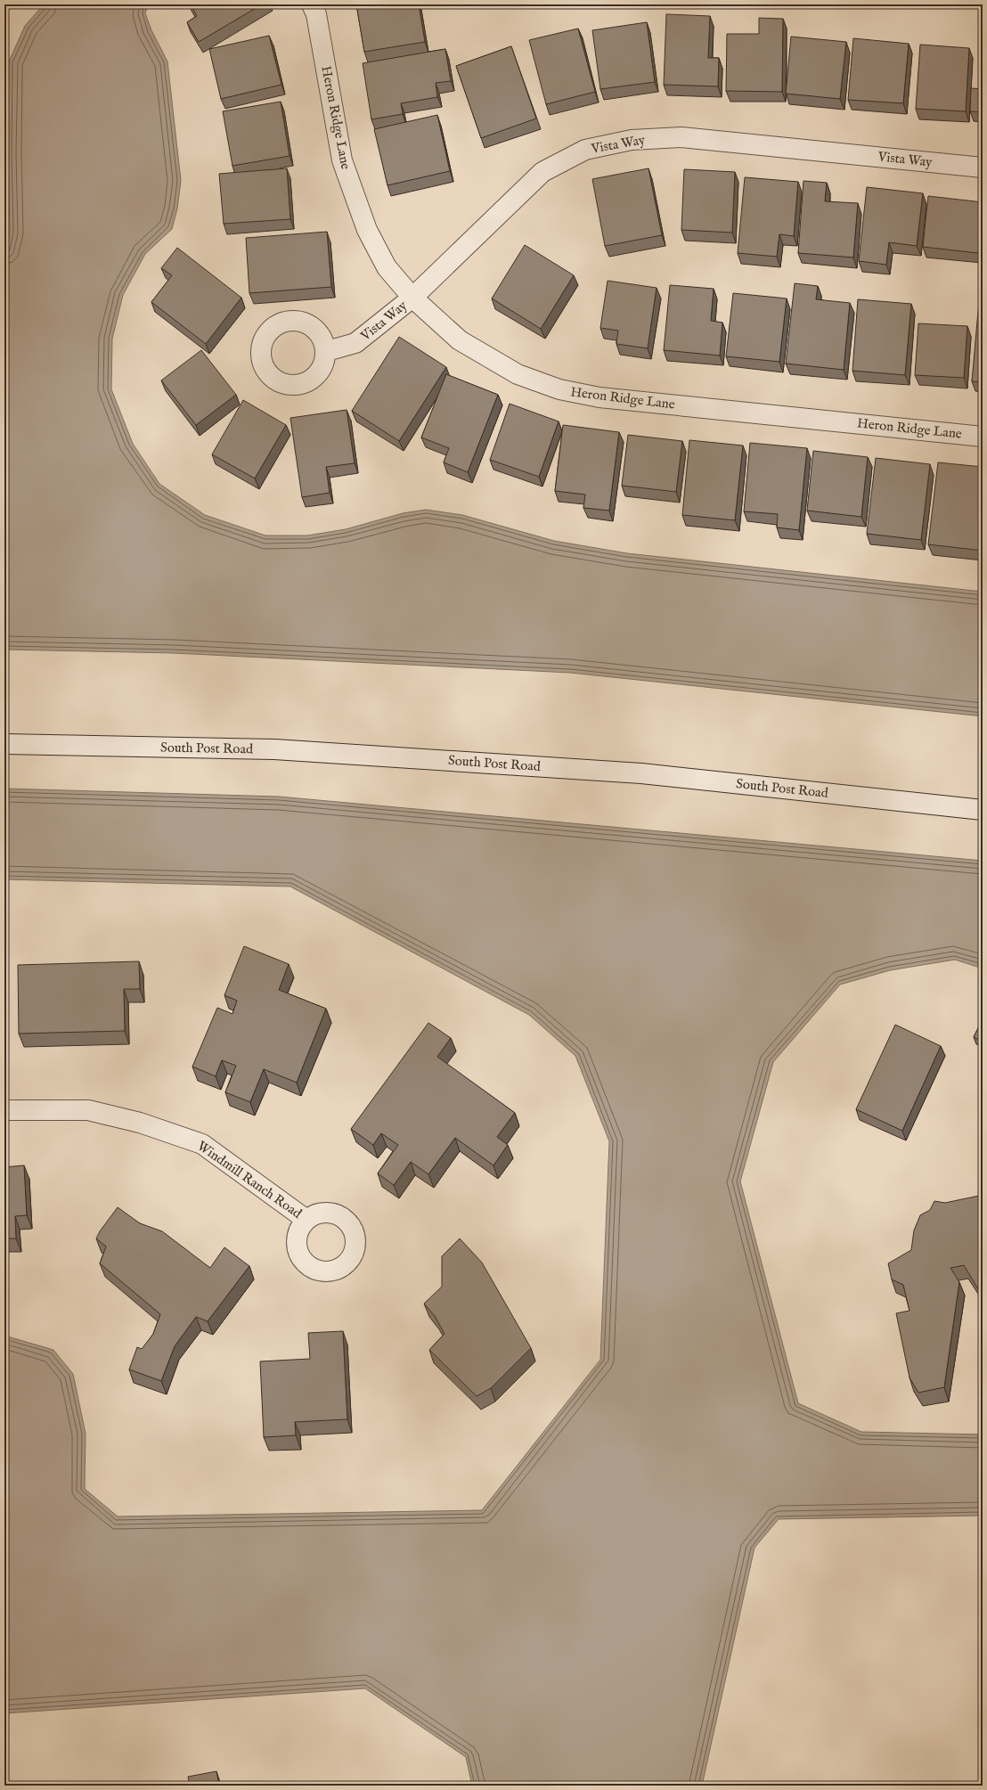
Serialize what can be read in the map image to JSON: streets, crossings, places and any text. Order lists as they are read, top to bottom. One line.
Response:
{"streets":{"street":["Heron Ridge Lane","Vista Way","South Post Road","Windmill Ranch Road"]},"crossings":[["Heron Ridge Lane","Vista Way"]]}
